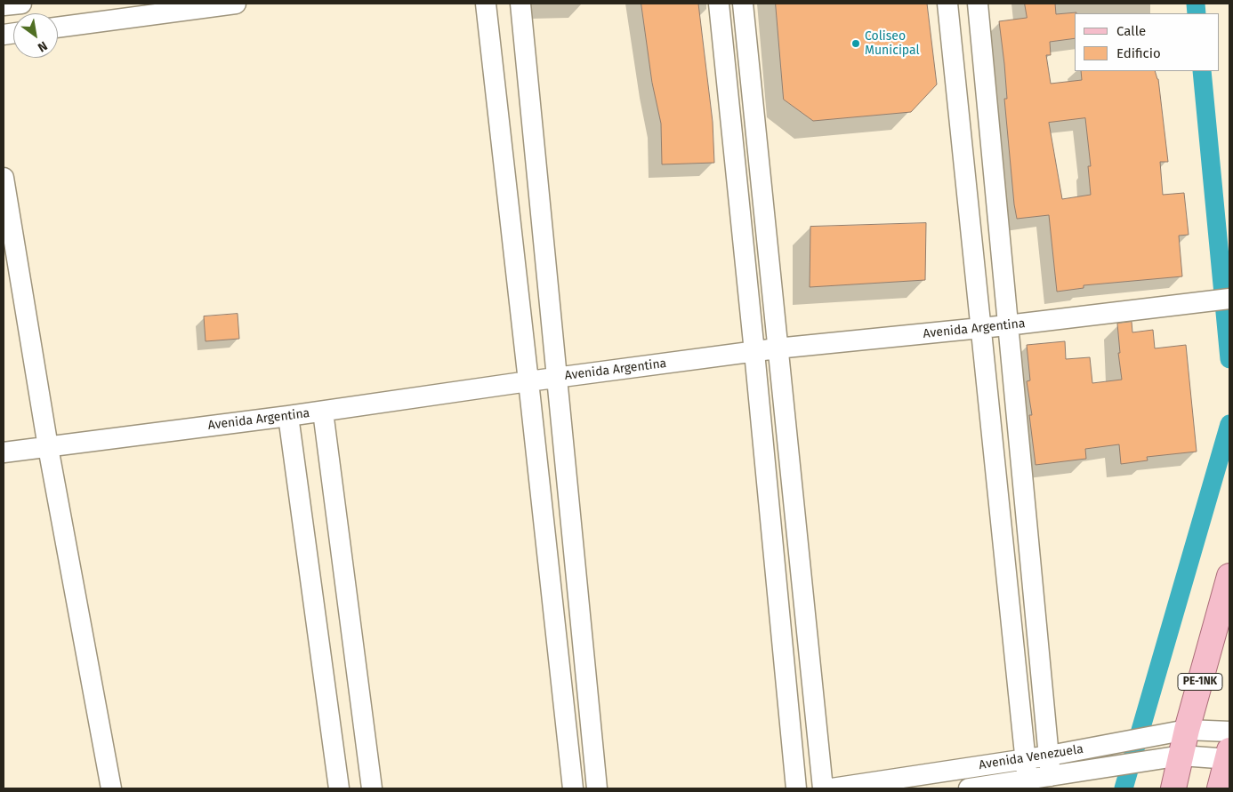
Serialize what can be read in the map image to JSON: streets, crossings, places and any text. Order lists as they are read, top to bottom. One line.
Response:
{"streets":{"main road":["PE-1NK"],"street":["Avenida Argentina","Avenida Venezuela"]},"crossings":[["PE-1NK","Avenida Venezuela"]],"places":["Coliseo Municipal"],"legend":["Calle","Edificio"],"north":"bottom right"}
